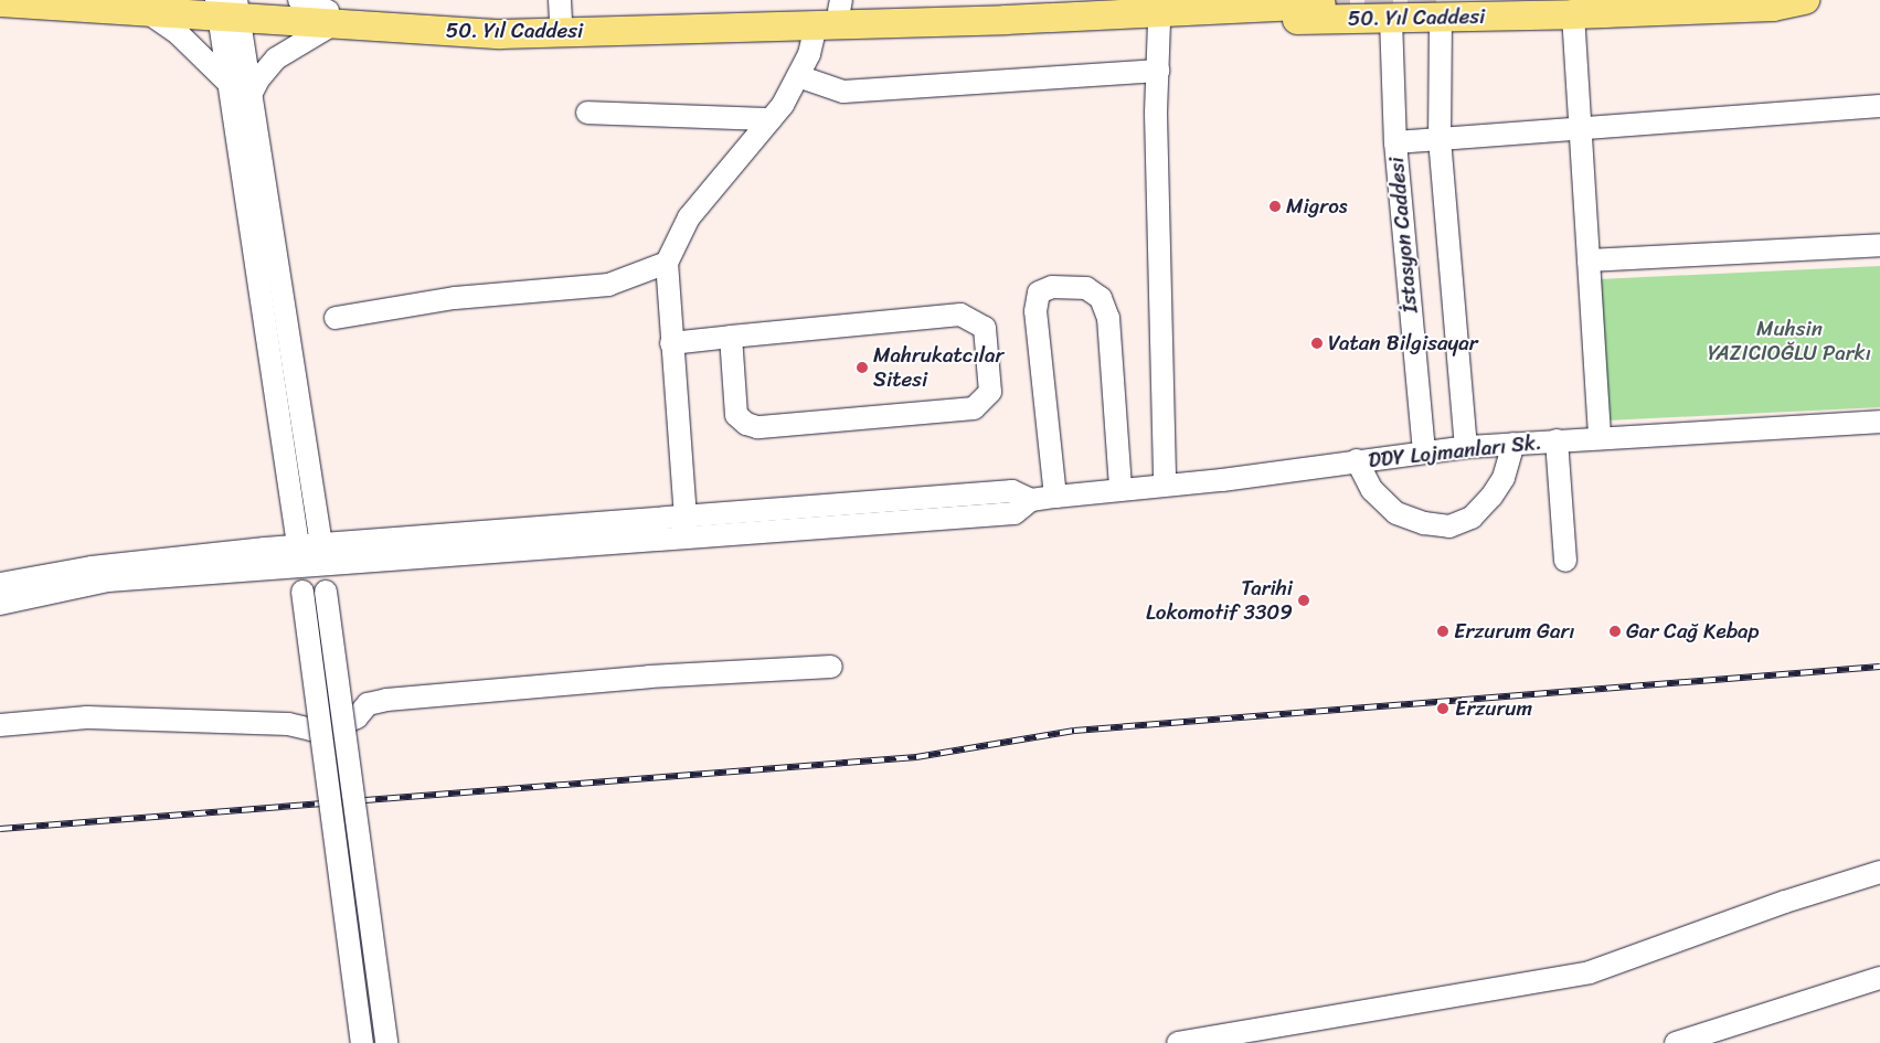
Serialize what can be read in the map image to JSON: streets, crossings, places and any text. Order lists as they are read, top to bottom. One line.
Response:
{"streets":{"main road":["50. Yıl Caddesi"],"street":["İstasyon Caddesi","DDY Lojmanları Sk."]},"crossings":[["50. Yıl Caddesi","İstasyon Caddesi"],["İstasyon Caddesi","DDY Lojmanları Sk."]],"parks":["Muhsin YAZICIOĞLU Parkı"],"places":["Migros","Vatan Bilgisayar","Mahrukatcılar Sitesi","Tarihi Lokomotif 3309","Erzurum Garı","Gar Cağ Kebap","Erzurum"]}
